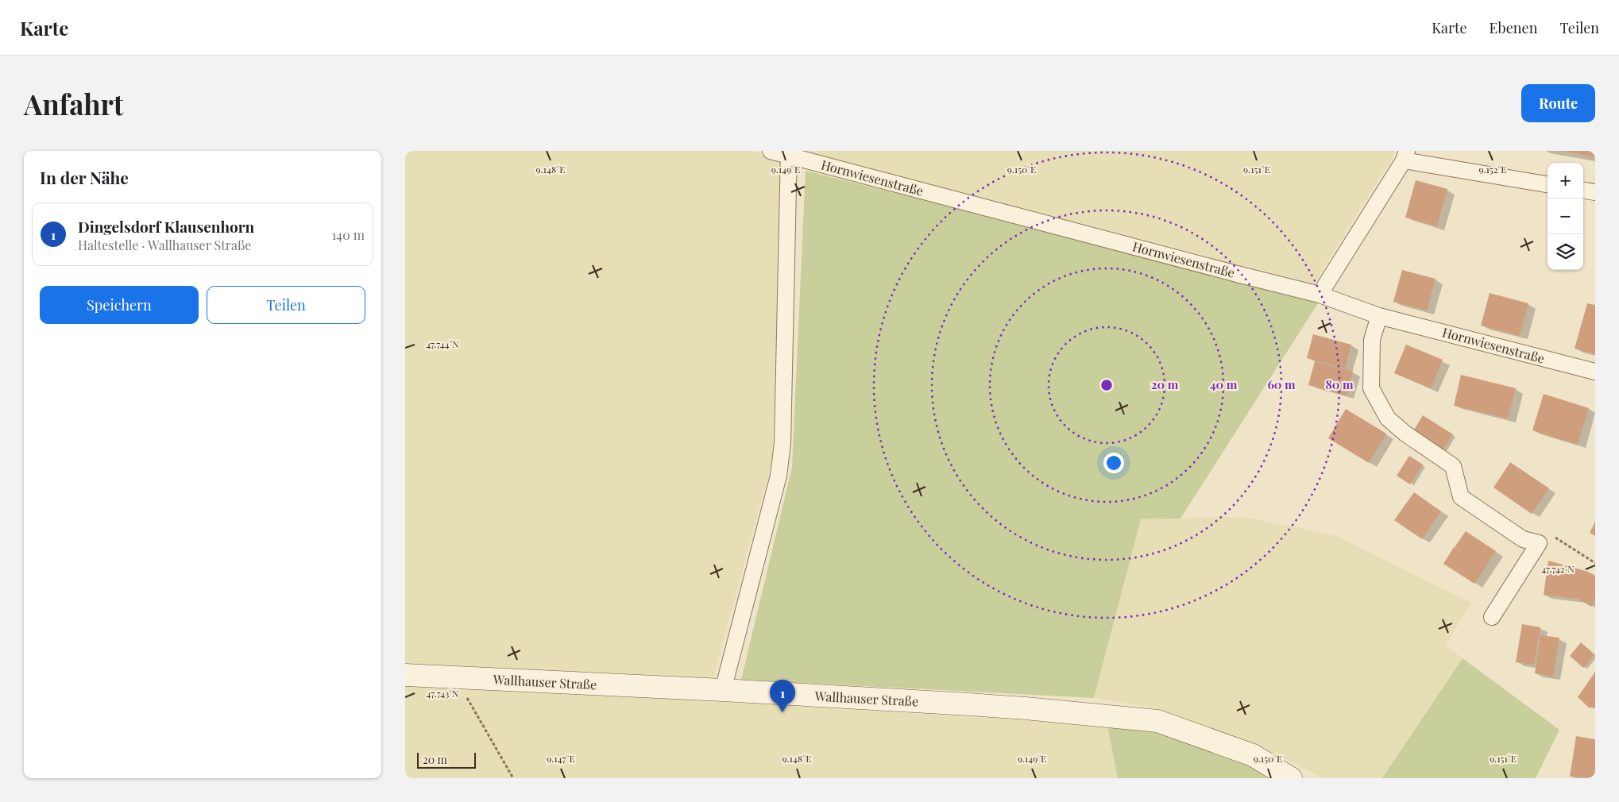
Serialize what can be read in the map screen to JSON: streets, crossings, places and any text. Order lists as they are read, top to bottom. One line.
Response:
{"streets":{"main road":["Wallhauser Straße"],"street":["Hornwiesenstraße"]},"scale_bar":"20 m","page":{"header":"Karte","nav":["Karte","Ebenen","Teilen"],"buttons":["Route",["Speichern","Teilen"]],"title":"Anfahrt","heading":"In der Nähe","map_buttons":["+","−"],"list":[{"mark":"1","name":"Dingelsdorf Klausenhorn","note":"Haltestelle · Wallhauser Straße","value":"140 m"}],"pins":"1","scale":"20 m"},"coordinates":["9.148°E","9.149°E","9.150°E","9.151°E","9.152°E","47.744°N","47.742°N","47.743°N","9.147°E"],"rings":["20 m","40 m","60 m","80 m"]}
